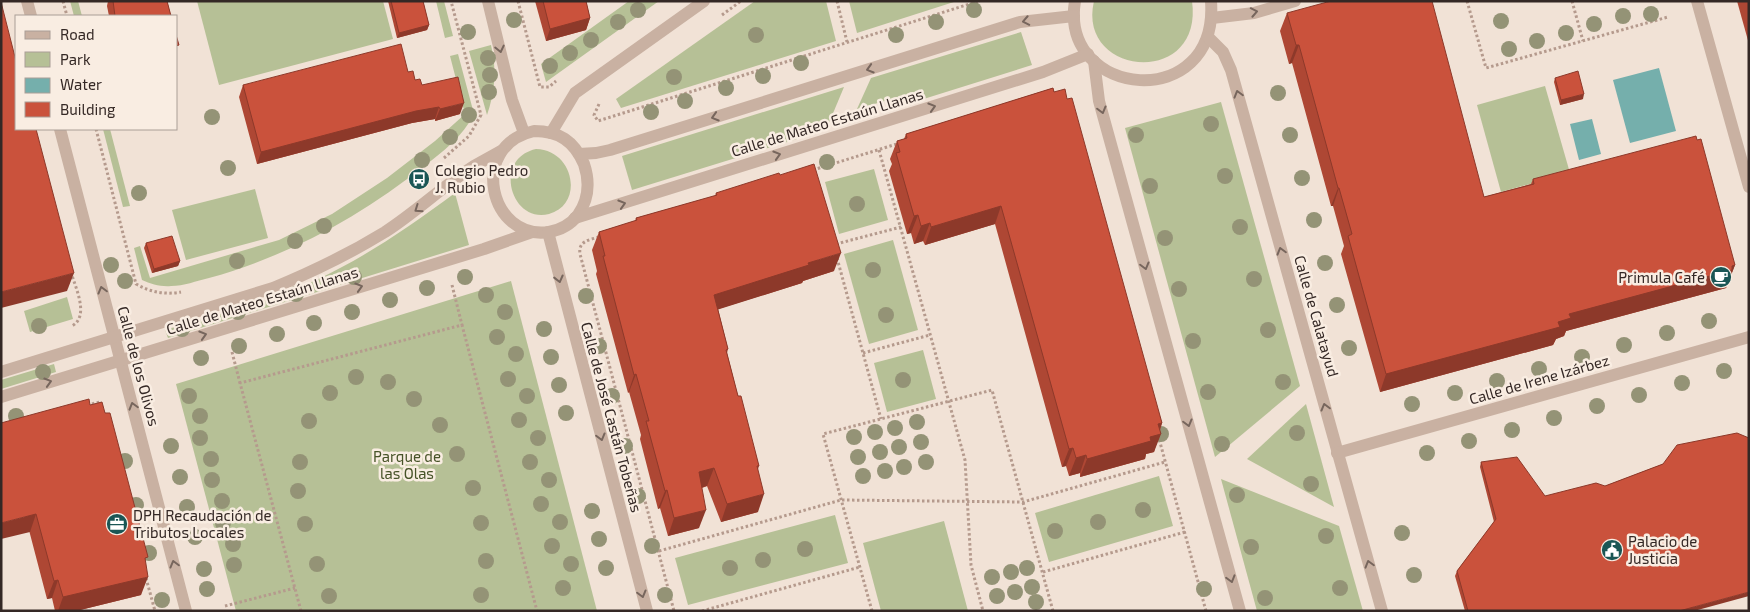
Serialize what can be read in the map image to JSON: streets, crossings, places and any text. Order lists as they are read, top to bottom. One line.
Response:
{"streets":{"street":["Calle de Mateo Estaún Llanas","Calle de Calatayud","Calle de los Olivos","Calle de Irene Izárbez","Calle de José Castán Tobeñas"]},"crossings":[["Calle de Mateo Estaún Llanas","Calle de los Olivos"],["Calle de Mateo Estaún Llanas","Calle de José Castán Tobeñas"],["Calle de Calatayud","Calle de Irene Izárbez"]],"one_way":["Calle de Calatayud","Calle de los Olivos","Calle de José Castán Tobeñas"],"parks":["Parque de las Olas"],"places":{"bus stop":["Colegio Pedro J. Rubio"],"cafe":["Primula Café"],"office":["DPH Recaudación de Tributos Locales"],"public building":["Palacio de Justicia"]},"legend":["Road","Park","Water","Building"]}
